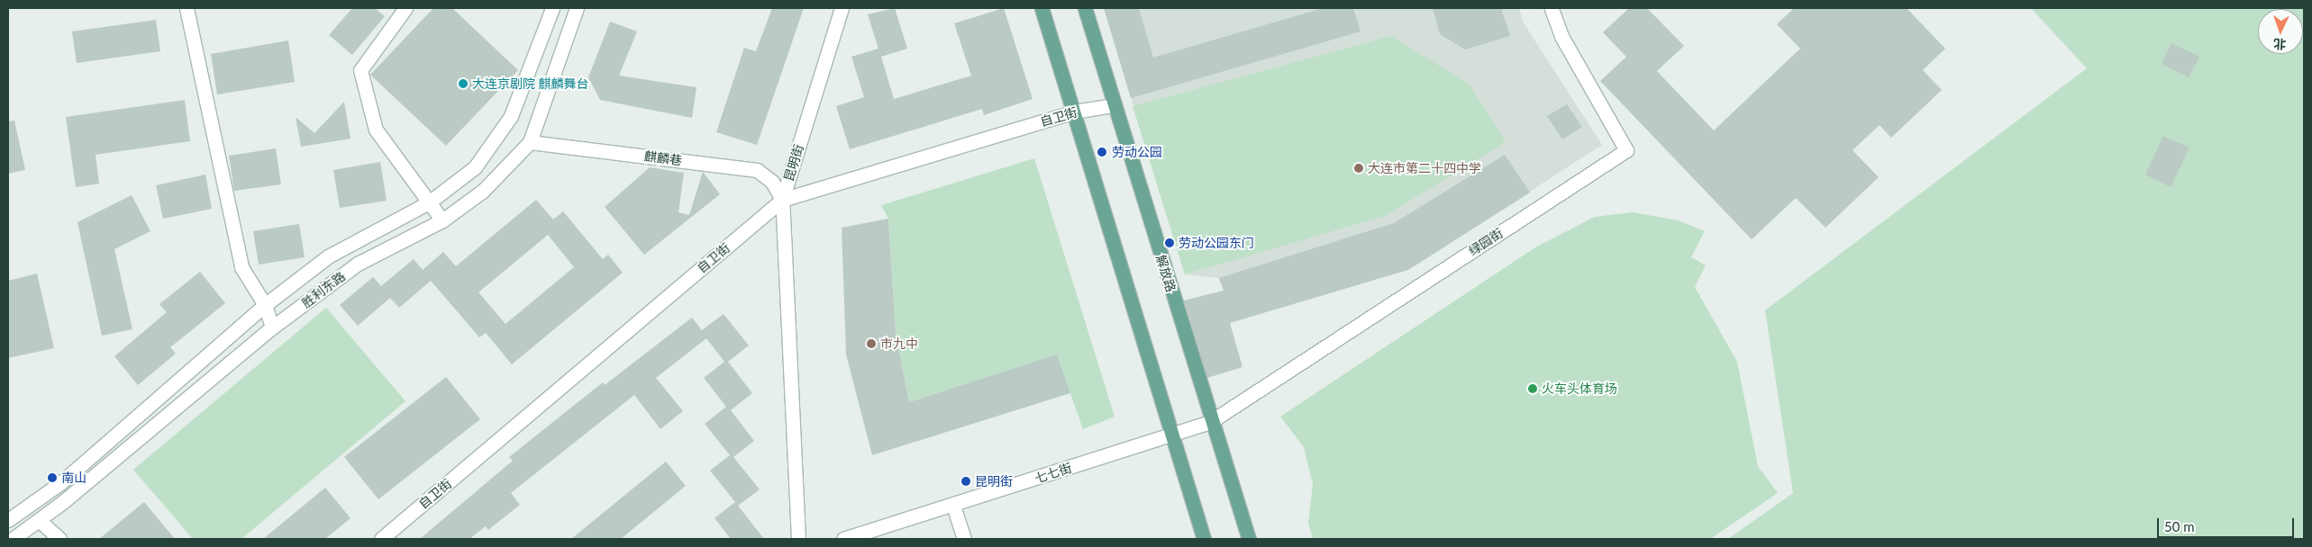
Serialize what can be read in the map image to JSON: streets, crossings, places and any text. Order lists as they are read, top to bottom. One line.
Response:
{"streets":{"main road":["解放路"],"street":["自卫街","麒麟巷","昆明街","绿园街","胜利东路","七七街"]},"crossings":[["自卫街","麒麟巷"],["自卫街","昆明街"],["自卫街","解放路"],["麒麟巷","昆明街"],["麒麟巷","胜利东路"],["绿园街","解放路"],["绿园街","七七街"],["解放路","七七街"]],"places":["大连京剧院 麒麟舞台","劳动公园","大连市第二十四中学","劳动公园东门","市九中","火车头体育场","南山","昆明街"],"scale_bar":"50 m","north":"bottom"}
